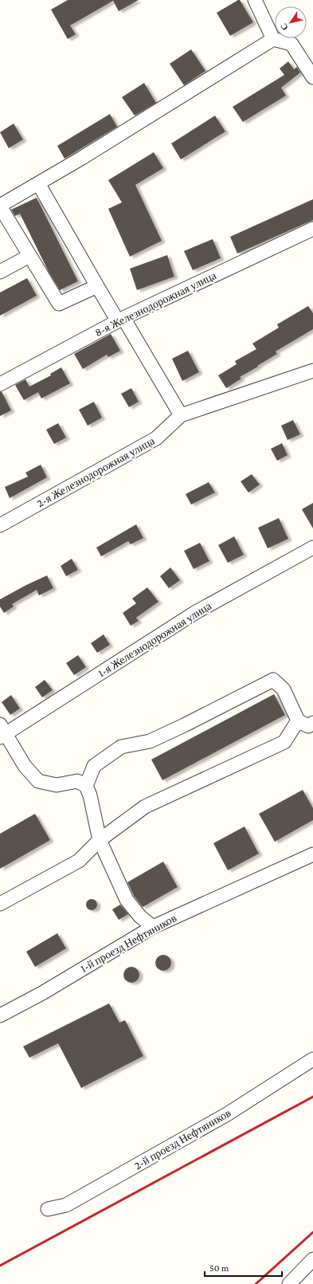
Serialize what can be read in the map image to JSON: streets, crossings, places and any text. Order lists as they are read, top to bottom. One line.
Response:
{"streets":{"street":["8-я Железнодорожная улица","2-я Железнодорожная улица","1-я Железнодорожная улица","1-й проезд Нефтяников","2-й проезд Нефтяников"]},"scale_bar":"50 m","north":"bottom left"}
